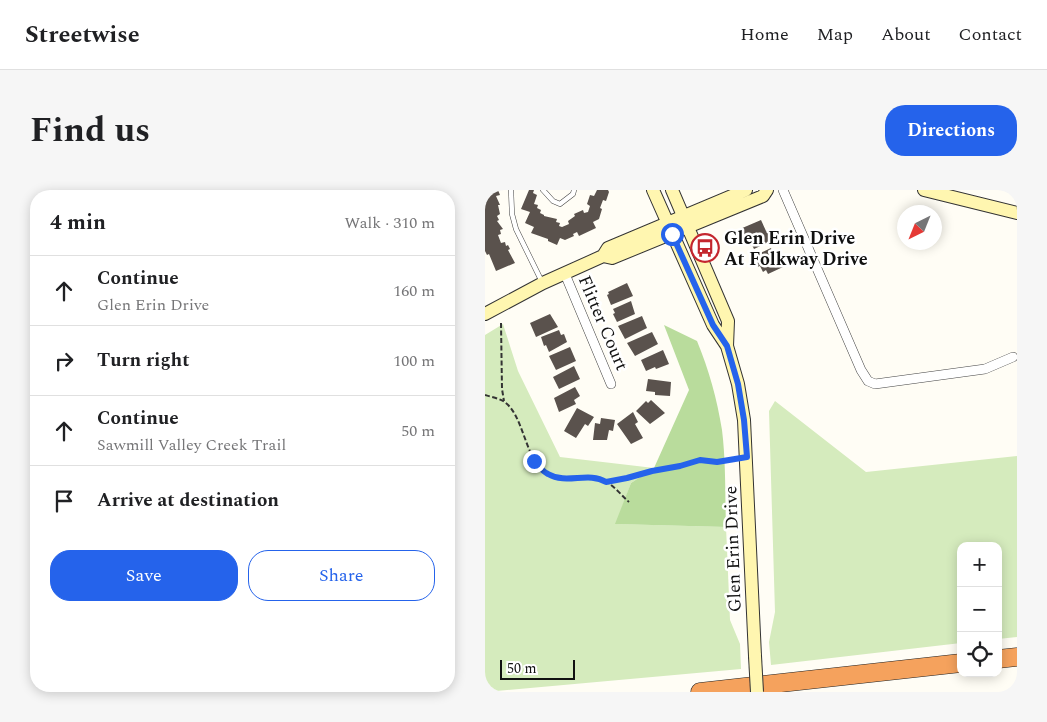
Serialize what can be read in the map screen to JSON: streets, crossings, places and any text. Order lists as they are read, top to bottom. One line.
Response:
{"streets":{"street":["Flitter Court","Glen Erin Drive"]},"places":{"bus stop":["Glen Erin Drive At Folkway Drive"]},"scale_bar":"50 m","north":"bottom left","page":{"header":"Streetwise","nav":["Home","Map","About","Contact"],"title":"Find us","buttons":["Directions",["Save","Share"]],"heading":["4 min","Walk · 310 m"],"list":[["Continue","Glen Erin Drive","160 m"],["Turn right","100 m"],["Continue","Sawmill Valley Creek Trail","50 m"],"Arrive at destination"],"map_buttons":["+","−"],"scale":"50 m"}}
